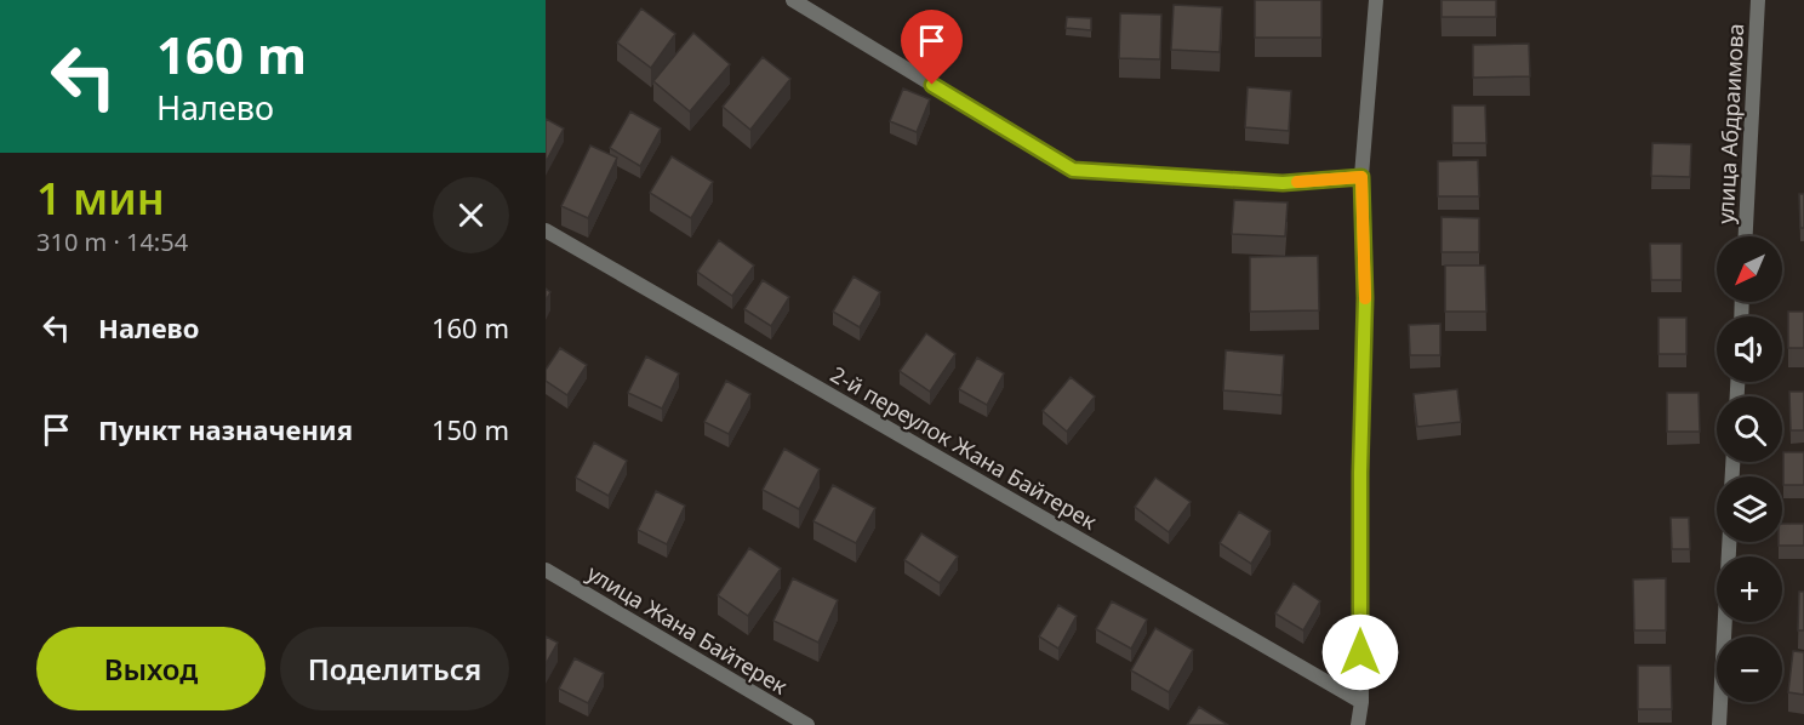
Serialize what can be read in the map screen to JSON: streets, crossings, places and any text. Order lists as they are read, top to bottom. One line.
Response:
{"streets":{"street":["улица Абдраимова","2-й переулок Жана Байтерек","улица Жана Байтерек"]},"north":"bottom left","page":{"turn":["160 m","Налево"],"heading":["1 мин","310 m · 14:54"],"map_buttons":["+","−"],"list":[{"name":"Налево","value":"160 m"},{"name":"Пункт назначения","value":"150 m"}],"buttons":["Выход","Поделиться"]}}
